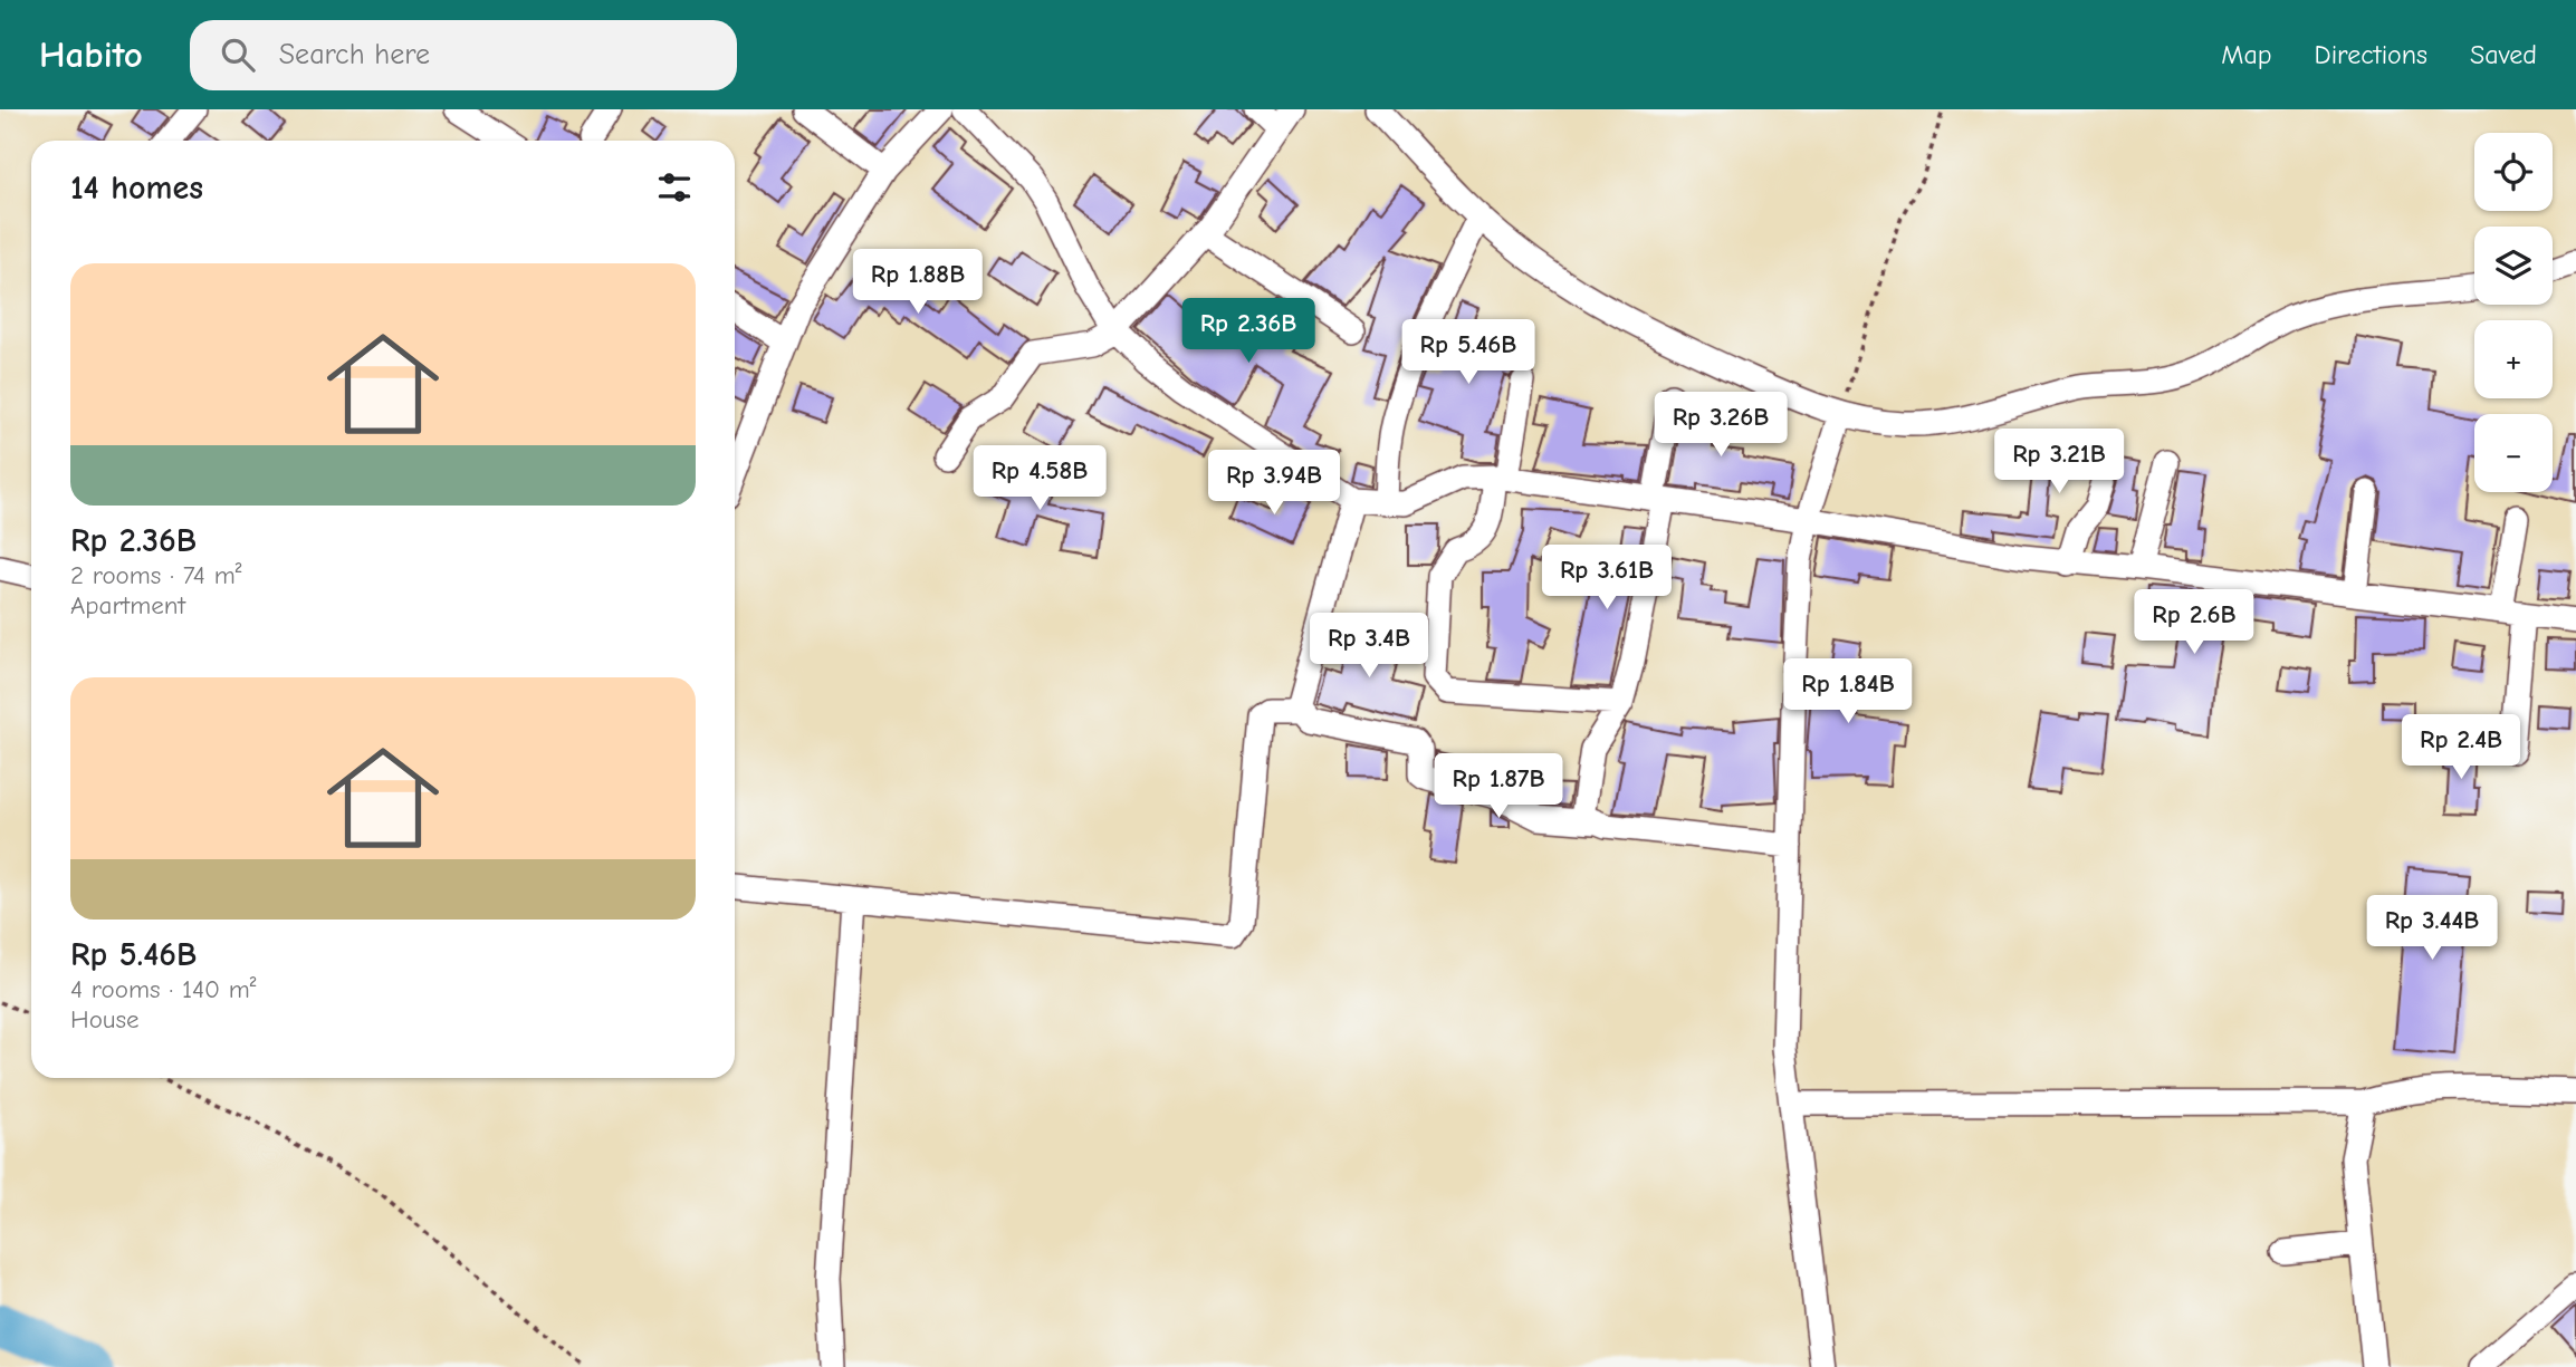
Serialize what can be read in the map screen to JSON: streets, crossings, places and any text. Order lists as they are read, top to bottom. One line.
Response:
{"page":{"header":"Habito","search":"Search here","nav":["Map","Directions","Saved"],"map_buttons":["+","−"],"heading":"14 homes","list":[{"name":"Rp 2.36B","note":"2 rooms · 74 m² · Apartment"},{"name":"Rp 5.46B","note":"4 rooms · 140 m² · House"}],"price":["Rp 1.88B","Rp 2.36B","Rp 5.46B","Rp 3.26B","Rp 3.21B","Rp 4.58B","Rp 3.94B","Rp 3.61B","Rp 2.6B","Rp 3.4B","Rp 1.84B","Rp 2.4B","Rp 1.87B","Rp 3.44B"]}}
